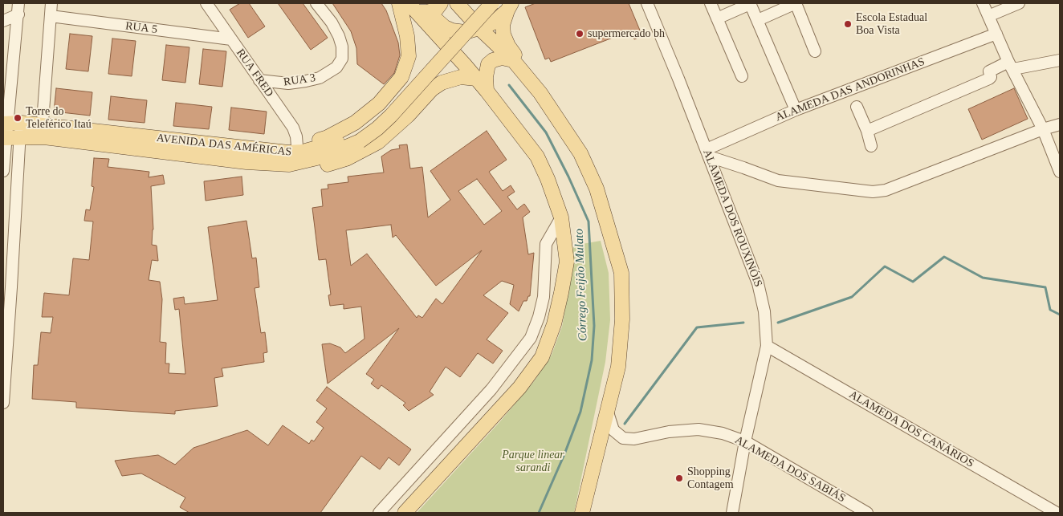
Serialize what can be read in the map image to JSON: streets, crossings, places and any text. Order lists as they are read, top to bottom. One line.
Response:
{"streets":{"main road":["AVENIDA DAS AMÉRICAS"],"street":["RUA 5","RUA FRED","RUA 3","ALAMEDA DAS ANDORINHAS","ALAMEDA DOS ROUXINÓIS","ALAMEDA DOS CANÁRIOS","ALAMEDA DOS SABIÁS"]},"crossings":[["RUA 5","RUA FRED"],["RUA FRED","RUA 3"],["ALAMEDA DAS ANDORINHAS","ALAMEDA DOS ROUXINÓIS"],["ALAMEDA DOS ROUXINÓIS","ALAMEDA DOS CANÁRIOS"],["ALAMEDA DOS ROUXINÓIS","ALAMEDA DOS SABIÁS"]],"water":["Córrego Feijão Mulato"],"parks":["Parque linear sarandi"],"places":["Escola Estadual Boa Vista","supermercado bh","Torre do Teleférico Itaú","Shopping Contagem"]}
